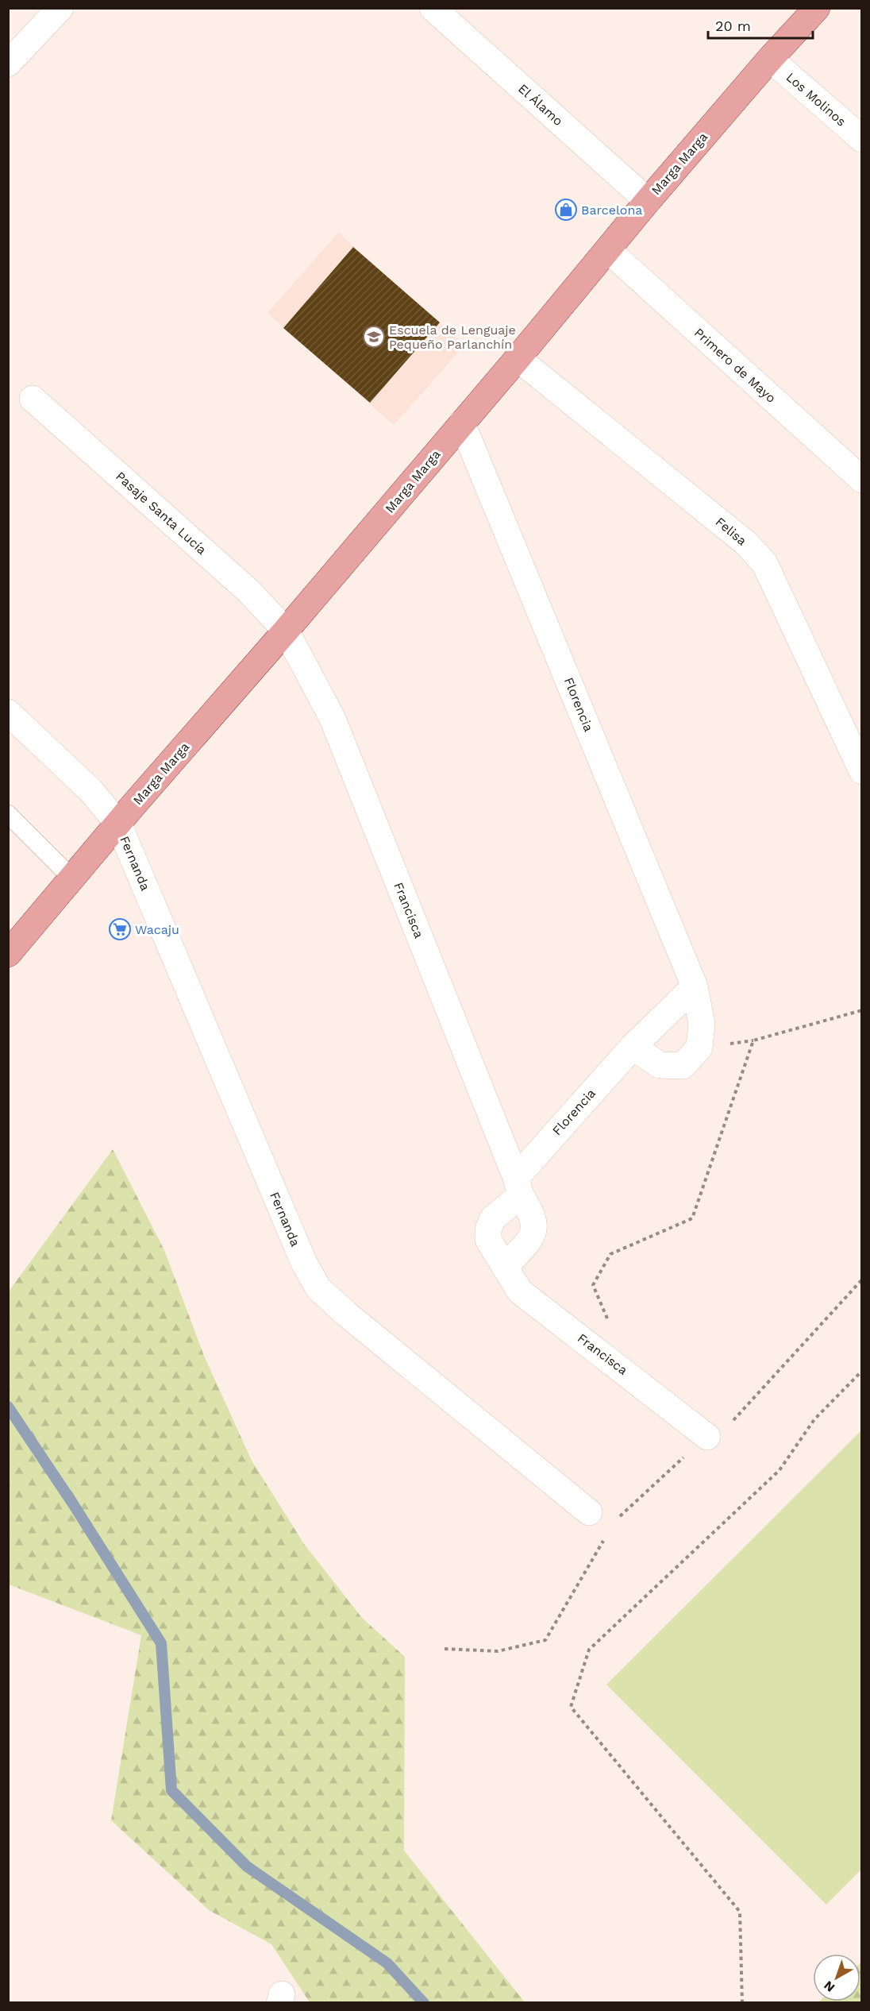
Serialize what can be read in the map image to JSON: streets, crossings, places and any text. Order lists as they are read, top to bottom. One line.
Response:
{"streets":{"main road":["Marga Marga"],"street":["Los Molinos","El Álamo","Primero de Mayo","Pasaje Santa Lucía","Felisa","Florencia","Fernanda","Francisca"]},"crossings":[["Los Molinos","Marga Marga"],["El Álamo","Marga Marga"],["Marga Marga","Primero de Mayo"],["Marga Marga","Pasaje Santa Lucía"],["Marga Marga","Felisa"],["Marga Marga","Florencia"],["Marga Marga","Fernanda"],["Marga Marga","Francisca"],["Pasaje Santa Lucía","Francisca"],["Florencia","Francisca"]],"places":{"shop":["Barcelona"],"school or university":["Escuela de Lenguaje Pequeño Parlanchín"],"supermarket":["Wacaju"]},"scale_bar":"20 m","north":"bottom left"}
